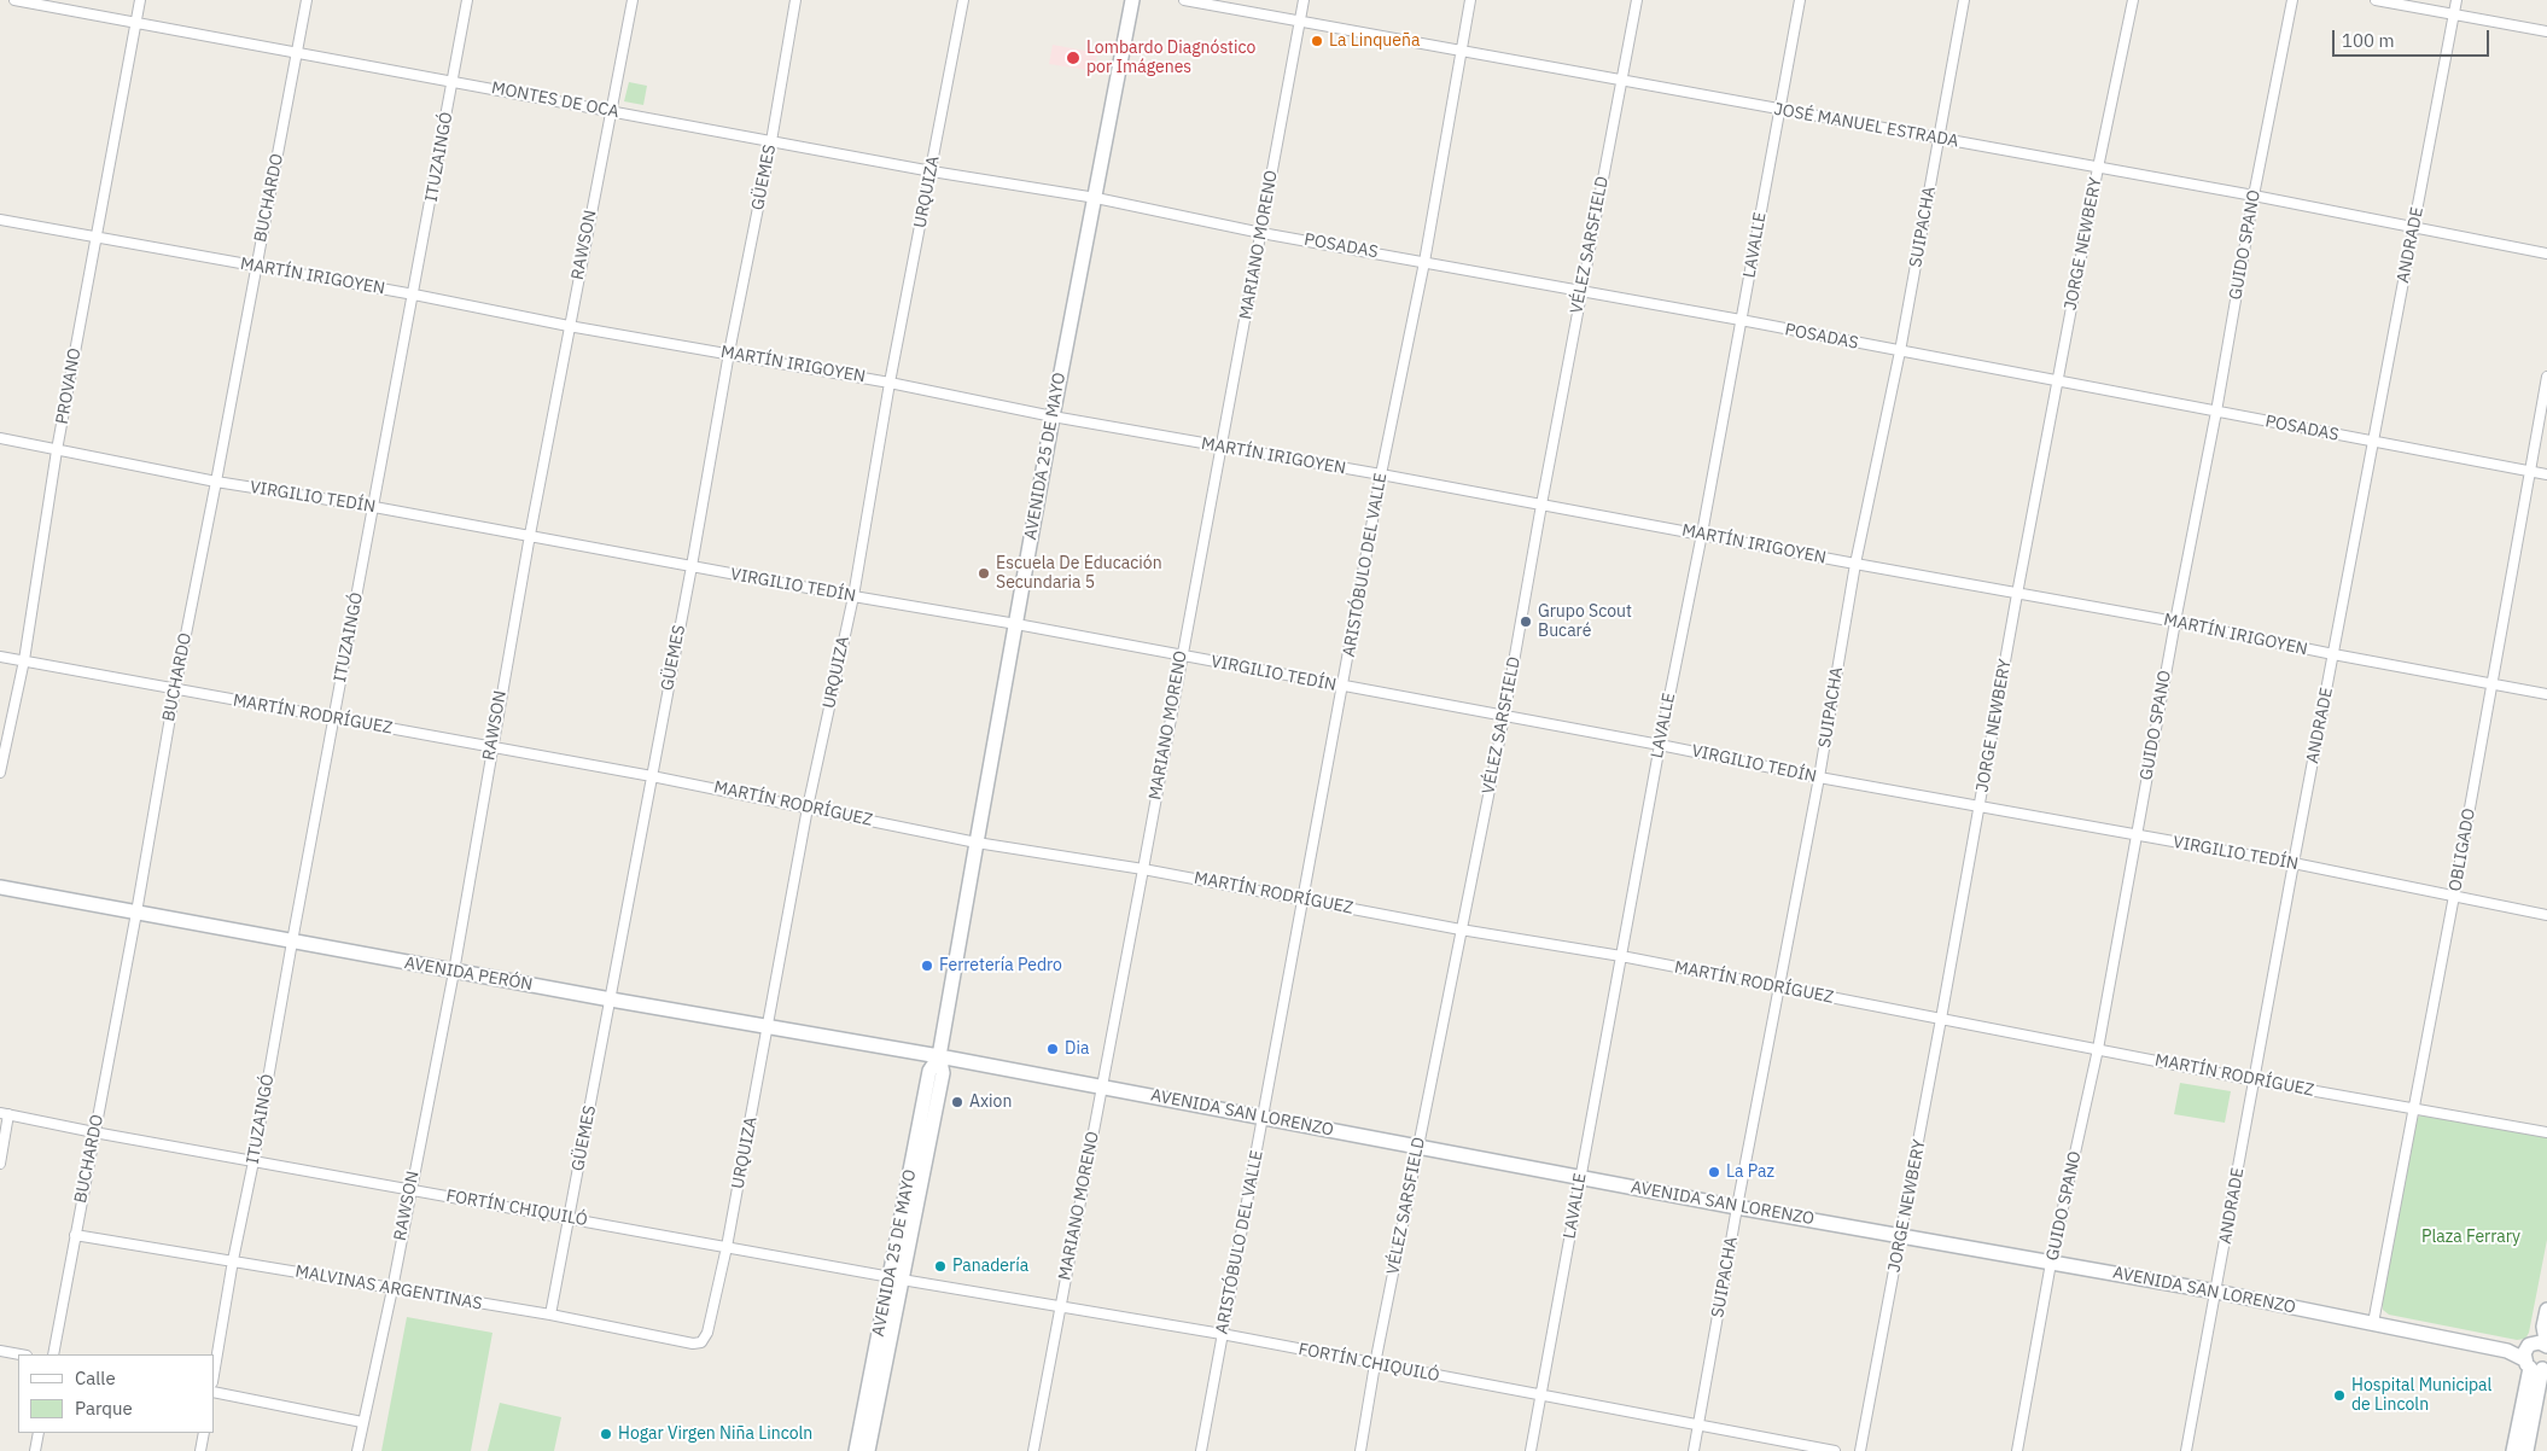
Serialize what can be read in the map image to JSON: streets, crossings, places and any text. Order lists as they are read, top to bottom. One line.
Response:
{"streets":{"main road":["AVENIDA 25 DE MAYO","AVENIDA PERÓN","AVENIDA SAN LORENZO"],"street":["MONTES DE OCA","JOSÉ MANUEL ESTRADA","ITUZAINGÓ","GÜEMES","URQUIZA","BUCHARDO","SUIPACHA","JORGE NEWBERY","RAWSON","MARIANO MORENO","VÉLEZ SARSFIELD","LAVALLE","GUIDO SPANO","ANDRADE","POSADAS","MARTÍN IRIGOYEN","PROVANO","VIRGILIO TEDÍN","ARISTÓBULO DEL VALLE","MARTÍN RODRÍGUEZ","OBLIGADO","FORTÍN CHIQUILÓ","MALVINAS ARGENTINAS"]},"crossings":[["MONTES DE OCA","ITUZAINGÓ"],["MONTES DE OCA","GÜEMES"],["MONTES DE OCA","URQUIZA"],["MONTES DE OCA","BUCHARDO"],["MONTES DE OCA","RAWSON"],["MONTES DE OCA","POSADAS"],["MONTES DE OCA","PROVANO"],["MONTES DE OCA","AVENIDA 25 DE MAYO"],["JOSÉ MANUEL ESTRADA","SUIPACHA"],["JOSÉ MANUEL ESTRADA","JORGE NEWBERY"],["JOSÉ MANUEL ESTRADA","MARIANO MORENO"],["JOSÉ MANUEL ESTRADA","VÉLEZ SARSFIELD"],["JOSÉ MANUEL ESTRADA","LAVALLE"],["JOSÉ MANUEL ESTRADA","GUIDO SPANO"],["JOSÉ MANUEL ESTRADA","ANDRADE"],["JOSÉ MANUEL ESTRADA","ARISTÓBULO DEL VALLE"],["ITUZAINGÓ","MARTÍN IRIGOYEN"],["ITUZAINGÓ","VIRGILIO TEDÍN"],["ITUZAINGÓ","MARTÍN RODRÍGUEZ"],["ITUZAINGÓ","AVENIDA PERÓN"],["ITUZAINGÓ","FORTÍN CHIQUILÓ"],["ITUZAINGÓ","MALVINAS ARGENTINAS"],["GÜEMES","MARTÍN IRIGOYEN"],["GÜEMES","VIRGILIO TEDÍN"],["GÜEMES","MARTÍN RODRÍGUEZ"],["GÜEMES","AVENIDA PERÓN"],["GÜEMES","FORTÍN CHIQUILÓ"],["GÜEMES","MALVINAS ARGENTINAS"],["URQUIZA","MARTÍN IRIGOYEN"],["URQUIZA","VIRGILIO TEDÍN"],["URQUIZA","MARTÍN RODRÍGUEZ"],["URQUIZA","AVENIDA PERÓN"],["URQUIZA","FORTÍN CHIQUILÓ"],["URQUIZA","MALVINAS ARGENTINAS"],["BUCHARDO","MARTÍN IRIGOYEN"],["BUCHARDO","VIRGILIO TEDÍN"],["BUCHARDO","MARTÍN RODRÍGUEZ"],["BUCHARDO","AVENIDA PERÓN"],["BUCHARDO","FORTÍN CHIQUILÓ"],["BUCHARDO","MALVINAS ARGENTINAS"],["SUIPACHA","POSADAS"],["SUIPACHA","MARTÍN IRIGOYEN"],["SUIPACHA","VIRGILIO TEDÍN"],["SUIPACHA","MARTÍN RODRÍGUEZ"],["SUIPACHA","AVENIDA SAN LORENZO"],["SUIPACHA","FORTÍN CHIQUILÓ"],["JORGE NEWBERY","POSADAS"],["JORGE NEWBERY","MARTÍN IRIGOYEN"],["JORGE NEWBERY","VIRGILIO TEDÍN"],["JORGE NEWBERY","MARTÍN RODRÍGUEZ"],["JORGE NEWBERY","AVENIDA SAN LORENZO"],["RAWSON","MARTÍN IRIGOYEN"],["RAWSON","VIRGILIO TEDÍN"],["RAWSON","MARTÍN RODRÍGUEZ"],["RAWSON","AVENIDA PERÓN"],["RAWSON","FORTÍN CHIQUILÓ"],["RAWSON","MALVINAS ARGENTINAS"],["MARIANO MORENO","POSADAS"],["MARIANO MORENO","MARTÍN IRIGOYEN"],["MARIANO MORENO","VIRGILIO TEDÍN"],["MARIANO MORENO","MARTÍN RODRÍGUEZ"],["MARIANO MORENO","AVENIDA SAN LORENZO"],["MARIANO MORENO","FORTÍN CHIQUILÓ"],["VÉLEZ SARSFIELD","POSADAS"],["VÉLEZ SARSFIELD","MARTÍN IRIGOYEN"],["VÉLEZ SARSFIELD","VIRGILIO TEDÍN"],["VÉLEZ SARSFIELD","MARTÍN RODRÍGUEZ"],["VÉLEZ SARSFIELD","AVENIDA SAN LORENZO"],["VÉLEZ SARSFIELD","FORTÍN CHIQUILÓ"],["LAVALLE","POSADAS"],["LAVALLE","MARTÍN IRIGOYEN"],["LAVALLE","VIRGILIO TEDÍN"],["LAVALLE","MARTÍN RODRÍGUEZ"],["LAVALLE","AVENIDA SAN LORENZO"],["LAVALLE","FORTÍN CHIQUILÓ"],["GUIDO SPANO","POSADAS"],["GUIDO SPANO","MARTÍN IRIGOYEN"],["GUIDO SPANO","VIRGILIO TEDÍN"],["GUIDO SPANO","MARTÍN RODRÍGUEZ"],["GUIDO SPANO","AVENIDA SAN LORENZO"],["ANDRADE","POSADAS"],["ANDRADE","MARTÍN IRIGOYEN"],["ANDRADE","VIRGILIO TEDÍN"],["ANDRADE","MARTÍN RODRÍGUEZ"],["ANDRADE","AVENIDA SAN LORENZO"],["POSADAS","AVENIDA 25 DE MAYO"],["POSADAS","ARISTÓBULO DEL VALLE"],["POSADAS","OBLIGADO"],["MARTÍN IRIGOYEN","PROVANO"],["MARTÍN IRIGOYEN","AVENIDA 25 DE MAYO"],["MARTÍN IRIGOYEN","ARISTÓBULO DEL VALLE"],["MARTÍN IRIGOYEN","OBLIGADO"],["PROVANO","VIRGILIO TEDÍN"],["PROVANO","MARTÍN RODRÍGUEZ"],["AVENIDA 25 DE MAYO","VIRGILIO TEDÍN"],["AVENIDA 25 DE MAYO","MARTÍN RODRÍGUEZ"],["AVENIDA 25 DE MAYO","AVENIDA PERÓN"],["AVENIDA 25 DE MAYO","AVENIDA SAN LORENZO"],["AVENIDA 25 DE MAYO","FORTÍN CHIQUILÓ"],["VIRGILIO TEDÍN","ARISTÓBULO DEL VALLE"],["VIRGILIO TEDÍN","OBLIGADO"],["ARISTÓBULO DEL VALLE","MARTÍN RODRÍGUEZ"],["ARISTÓBULO DEL VALLE","AVENIDA SAN LORENZO"],["ARISTÓBULO DEL VALLE","FORTÍN CHIQUILÓ"],["MARTÍN RODRÍGUEZ","OBLIGADO"],["OBLIGADO","AVENIDA SAN LORENZO"],["AVENIDA PERÓN","AVENIDA SAN LORENZO"]],"parks":["Plaza Ferrary"],"places":["La Linqueña","Lombardo Diagnóstico por Imágenes","Escuela De Educación Secundaria 5","Grupo Scout Bucaré","Ferretería Pedro","Dia","Axion","La Paz","Panadería","Hospital Municipal de Lincoln","Hogar Virgen Niña Lincoln"],"legend":["Calle","Parque"],"scale_bar":"100 m"}
